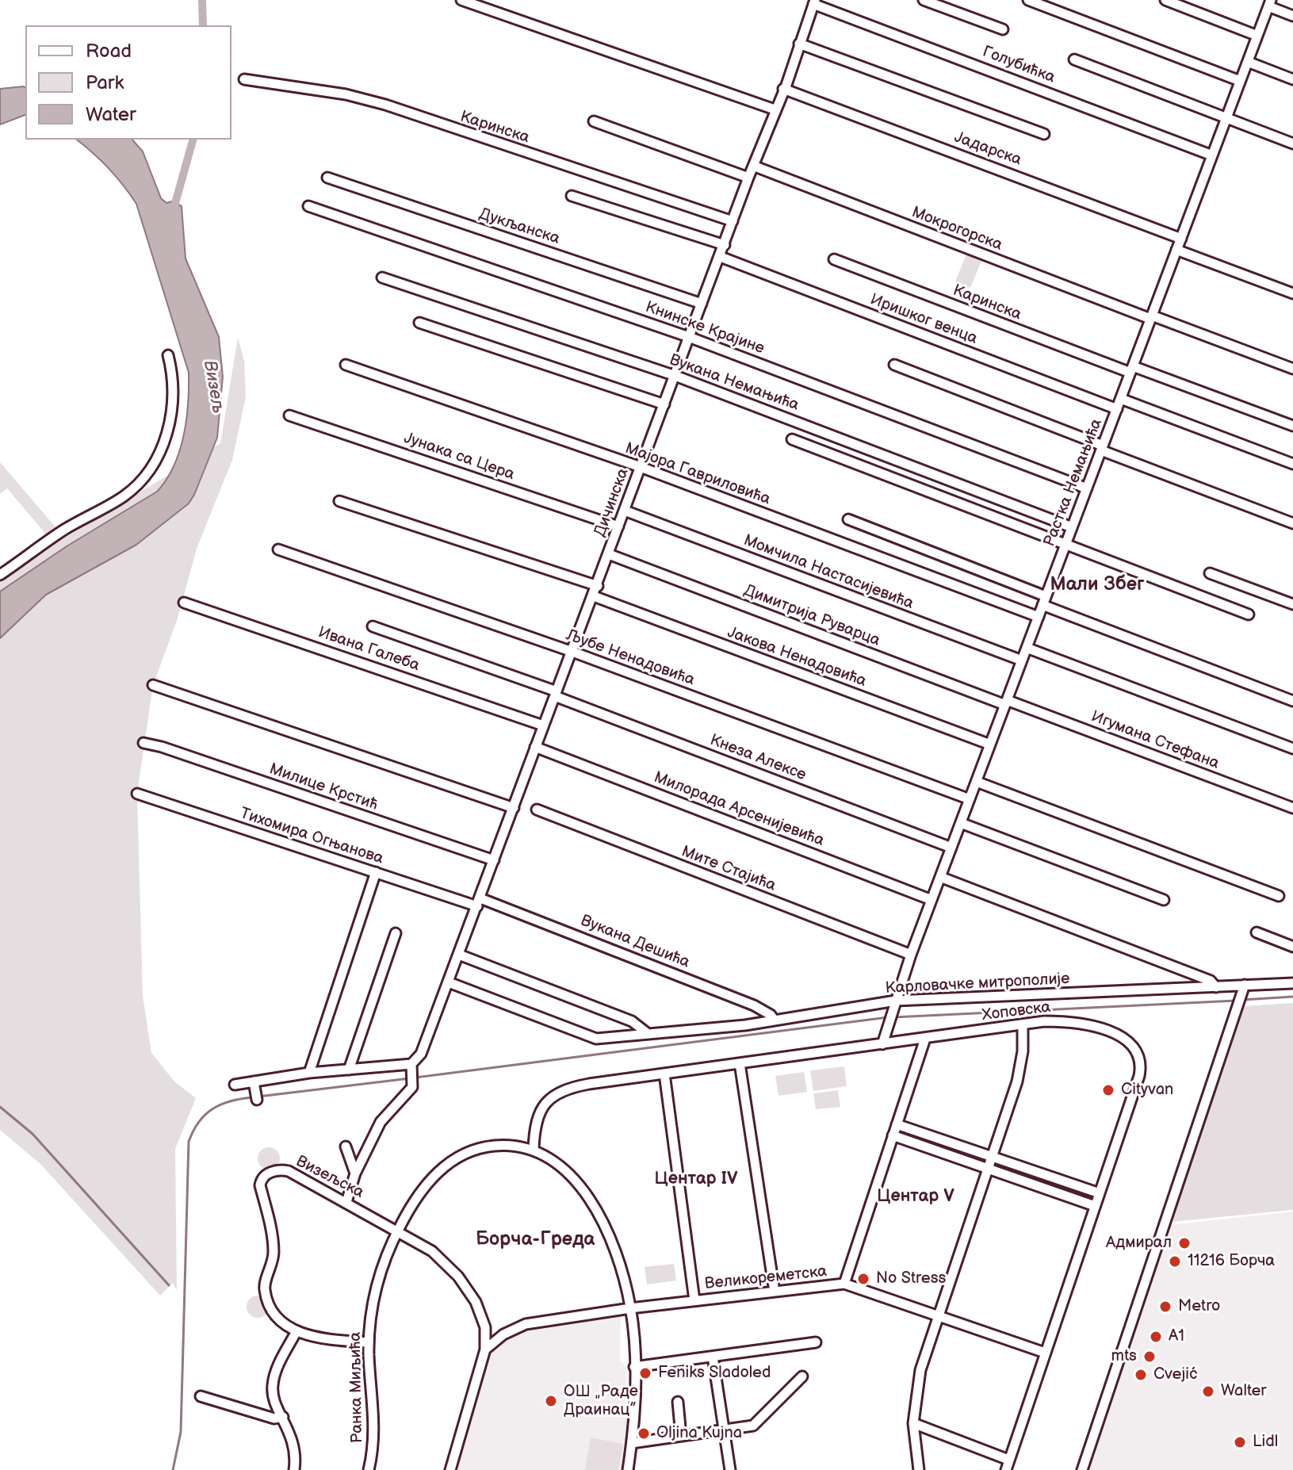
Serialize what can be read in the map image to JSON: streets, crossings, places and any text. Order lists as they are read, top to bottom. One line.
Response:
{"streets":{"street":["Голубићка","Каринска","Јадарска","Дукљанска","Мокрогорска","Иришког венца","Книнске Крајине","Вукана Немањића","Јунака са Цера","Мајора Гавриловића","Растка Немањића","Дичинска","Момчила Настасијевића","Димитрија Руварца","Ивана Галеба","Јакова Ненадовића","Љубе Ненадовића","Игумана Стефана","Кнеза Алексе","Милице Крстић","Милорада Арсенијевића","Тихомира Огњанова","Мите Стајића","Вукана Дешића","Карловачке митрополије","Хоповска","Визељска","Великореметска","Ранка Миљића"]},"crossings":[["Голубићка","Растка Немањића"],["Голубићка","Дичинска"],["Каринска","Растка Немањића"],["Каринска","Дичинска"],["Јадарска","Растка Немањића"],["Јадарска","Дичинска"],["Дукљанска","Дичинска"],["Мокрогорска","Растка Немањића"],["Мокрогорска","Дичинска"],["Иришког венца","Растка Немањића"],["Иришког венца","Дичинска"],["Книнске Крајине","Растка Немањића"],["Книнске Крајине","Дичинска"],["Вукана Немањића","Растка Немањића"],["Вукана Немањића","Дичинска"],["Јунака са Цера","Дичинска"],["Мајора Гавриловића","Растка Немањића"],["Мајора Гавриловића","Дичинска"],["Растка Немањића","Момчила Настасијевића"],["Растка Немањића","Димитрија Руварца"],["Растка Немањића","Јакова Ненадовића"],["Растка Немањића","Љубе Ненадовића"],["Растка Немањића","Игумана Стефана"],["Растка Немањића","Кнеза Алексе"],["Растка Немањића","Милорада Арсенијевића"],["Растка Немањића","Мите Стајића"],["Растка Немањића","Карловачке митрополије"],["Растка Немањића","Хоповска"],["Дичинска","Момчила Настасијевића"],["Дичинска","Димитрија Руварца"],["Дичинска","Ивана Галеба"],["Дичинска","Јакова Ненадовића"],["Дичинска","Љубе Ненадовића"],["Дичинска","Кнеза Алексе"],["Дичинска","Милице Крстић"],["Дичинска","Милорада Арсенијевића"],["Дичинска","Тихомира Огњанова"],["Дичинска","Вукана Дешића"],["Дичинска","Карловачке митрополије"],["Дичинска","Визељска"],["Димитрија Руварца","Игумана Стефана"],["Тихомира Огњанова","Вукана Дешића"],["Вукана Дешића","Карловачке митрополије"],["Хоповска","Великореметска"],["Хоповска","Ранка Миљића"],["Визељска","Великореметска"],["Визељска","Ранка Миљића"],["Великореметска","Ранка Миљића"]],"districts":["Мали Збег","Центар IV","Центар V","Борча-Греда"],"water":["Визељ"],"places":["Cityvan","Адмирал","11216 Борча","No Stress","Metro","A1","mts","Feniks Sladoled","Cvejić","Walter","ОШ „Раде Драинац”","Oljina Kujna","Lidl"],"legend":["Road","Park","Water"]}
